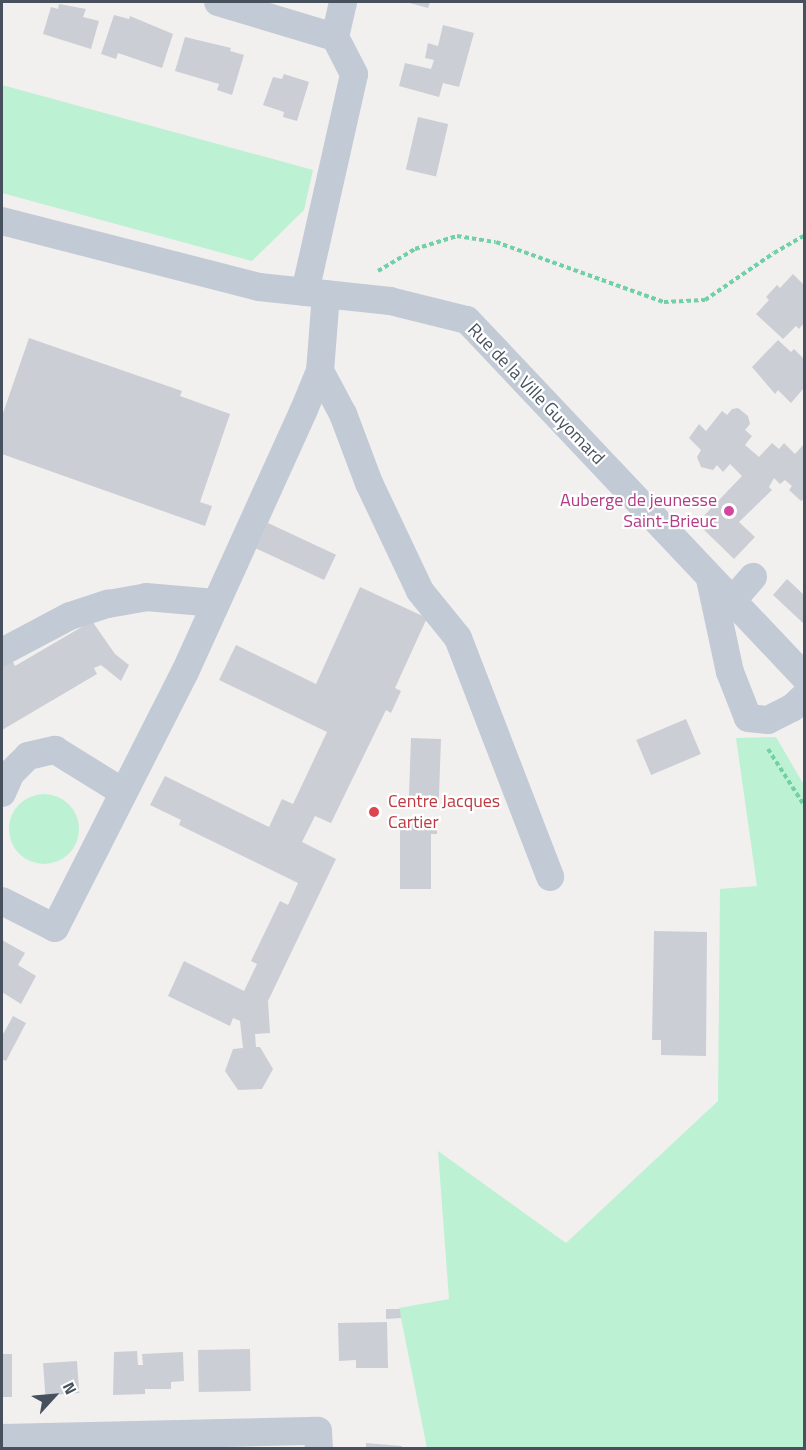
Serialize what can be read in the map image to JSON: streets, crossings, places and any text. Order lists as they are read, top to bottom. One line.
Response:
{"streets":{"street":["Rue de la Ville Guyomard"]},"places":["Auberge de jeunesse Saint-Brieuc","Centre Jacques Cartier"],"north":"top right"}
